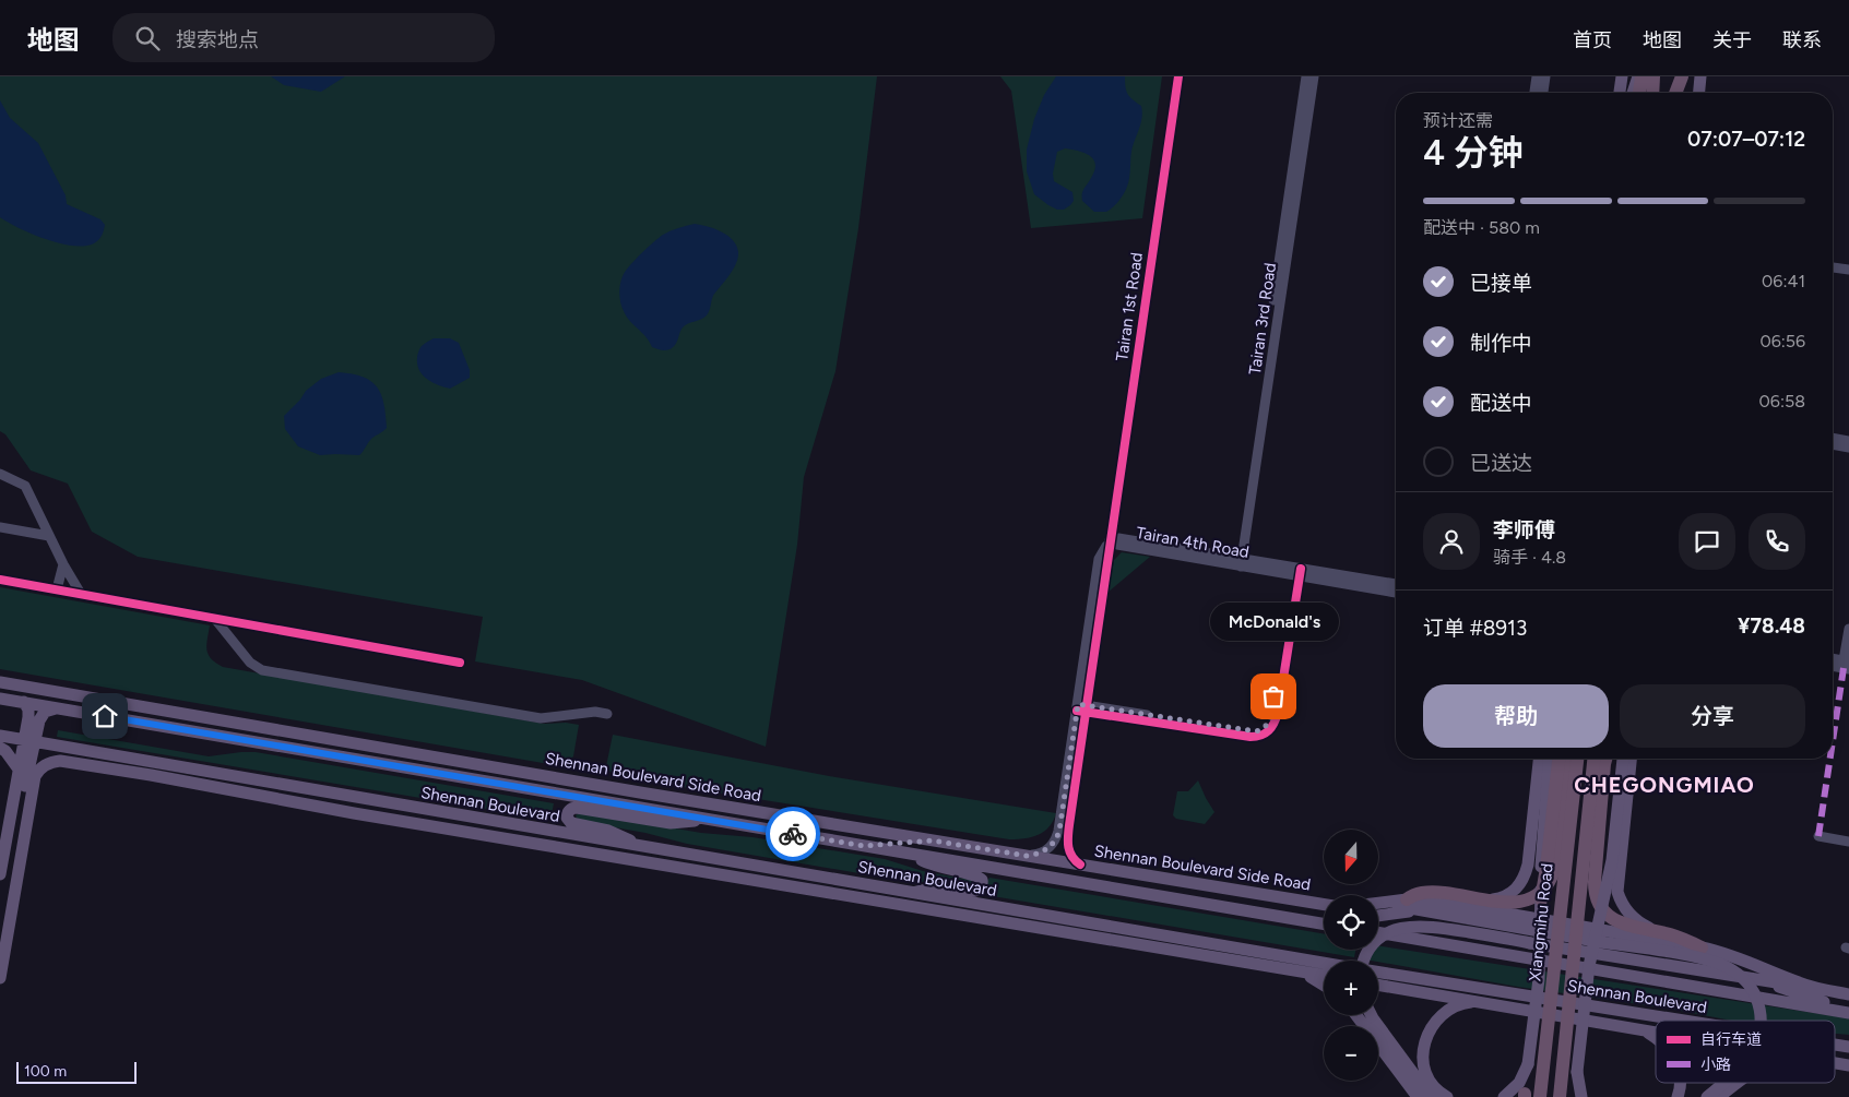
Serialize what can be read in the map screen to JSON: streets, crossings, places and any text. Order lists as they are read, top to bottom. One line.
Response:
{"streets":{"highway":["Xiangmihu Road"],"main road":["Shennan Boulevard Side Road","Shennan Boulevard"],"street":["Tairan 1st Road","Tairan 3rd Road","Tairan 4th Road"]},"crossings":[["Tairan 1st Road","Tairan 4th Road"],["Tairan 1st Road","Shennan Boulevard Side Road"],["Tairan 3rd Road","Tairan 4th Road"]],"districts":["CHEGONGMIAO"],"places":["McDonald's"],"legend":["自行车道","小路"],"scale_bar":"100 m","north":"bottom","page":{"header":"地图","search":"搜索地点","nav":["首页","地图","关于","联系"],"heading":["4 分钟","预计还需","07:07–07:12"],"panel":["李师傅","骑手 · 4.8","订单 #8913","¥78.48"],"bar":"配送中 · 580 m","list":[["已接单","06:41"],["制作中","06:56"],["配送中","06:58"],"已送达"],"bubble":"McDonald's","buttons":["帮助","分享"],"map_buttons":["+","−"],"scale":"100 m"}}
